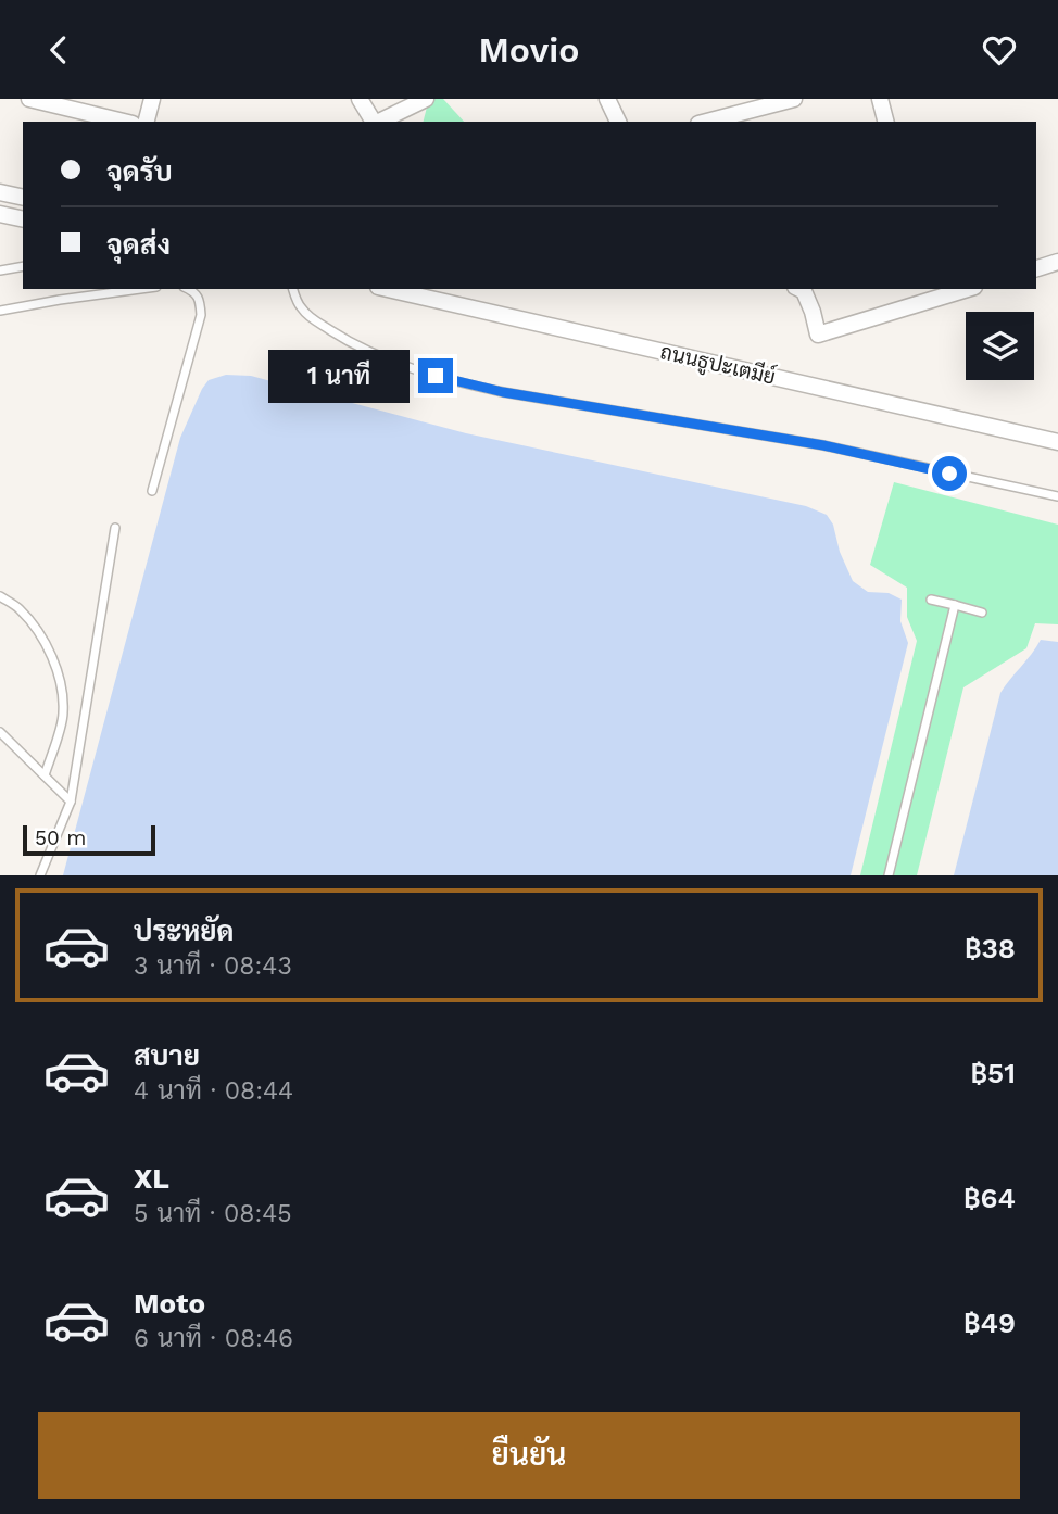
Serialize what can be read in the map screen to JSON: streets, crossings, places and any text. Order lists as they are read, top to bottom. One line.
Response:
{"streets":{"street":["ถนนธูปะเตมีย์"]},"scale_bar":"50 m","page":{"header":"Movio","banner":["จุดรับ","จุดส่ง"],"bubble":"1 นาที","scale":"50 m","list":[{"name":"ประหยัด","note":"3 นาที · 08:43","value":"฿38"},{"name":"สบาย","note":"4 นาที · 08:44","value":"฿51"},{"name":"XL","note":"5 นาที · 08:45","value":"฿64"},{"name":"Moto","note":"6 นาที · 08:46","value":"฿49"}],"buttons":"ยืนยัน"}}
